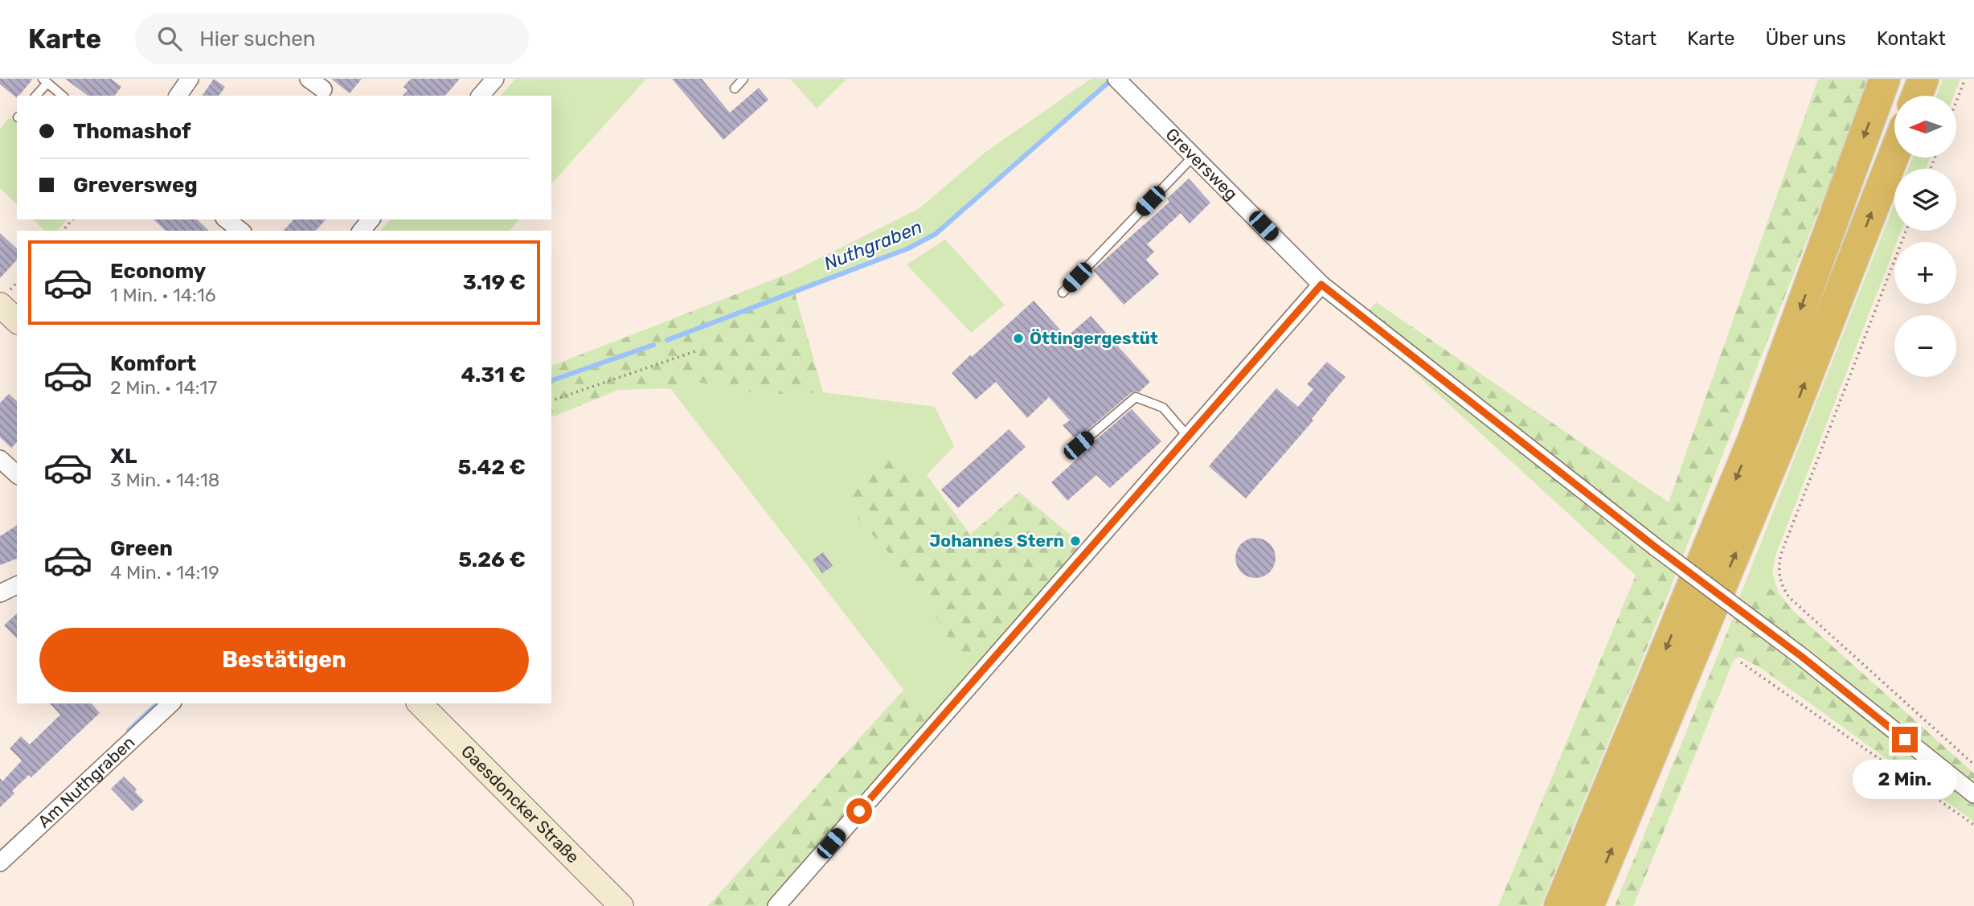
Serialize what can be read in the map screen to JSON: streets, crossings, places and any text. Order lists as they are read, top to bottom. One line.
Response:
{"streets":{"main road":["Gaesdoncker Straße"],"street":["Greversweg","Am Nuthgraben"]},"water":["Nuthgraben"],"places":["Öttingergestüt","Johannes Stern"],"north":"left","page":{"header":"Karte","search":"Hier suchen","nav":["Start","Karte","Über uns","Kontakt"],"map_buttons":["+","−"],"banner":["Thomashof","Greversweg"],"list":[{"name":"Economy","note":"1 Min. · 14:16","value":"3.19 €"},{"name":"Komfort","note":"2 Min. · 14:17","value":"4.31 €"},{"name":"XL","note":"3 Min. · 14:18","value":"5.42 €"},{"name":"Green","note":"4 Min. · 14:19","value":"5.26 €"}],"buttons":"Bestätigen","bubble":"2 Min."}}
